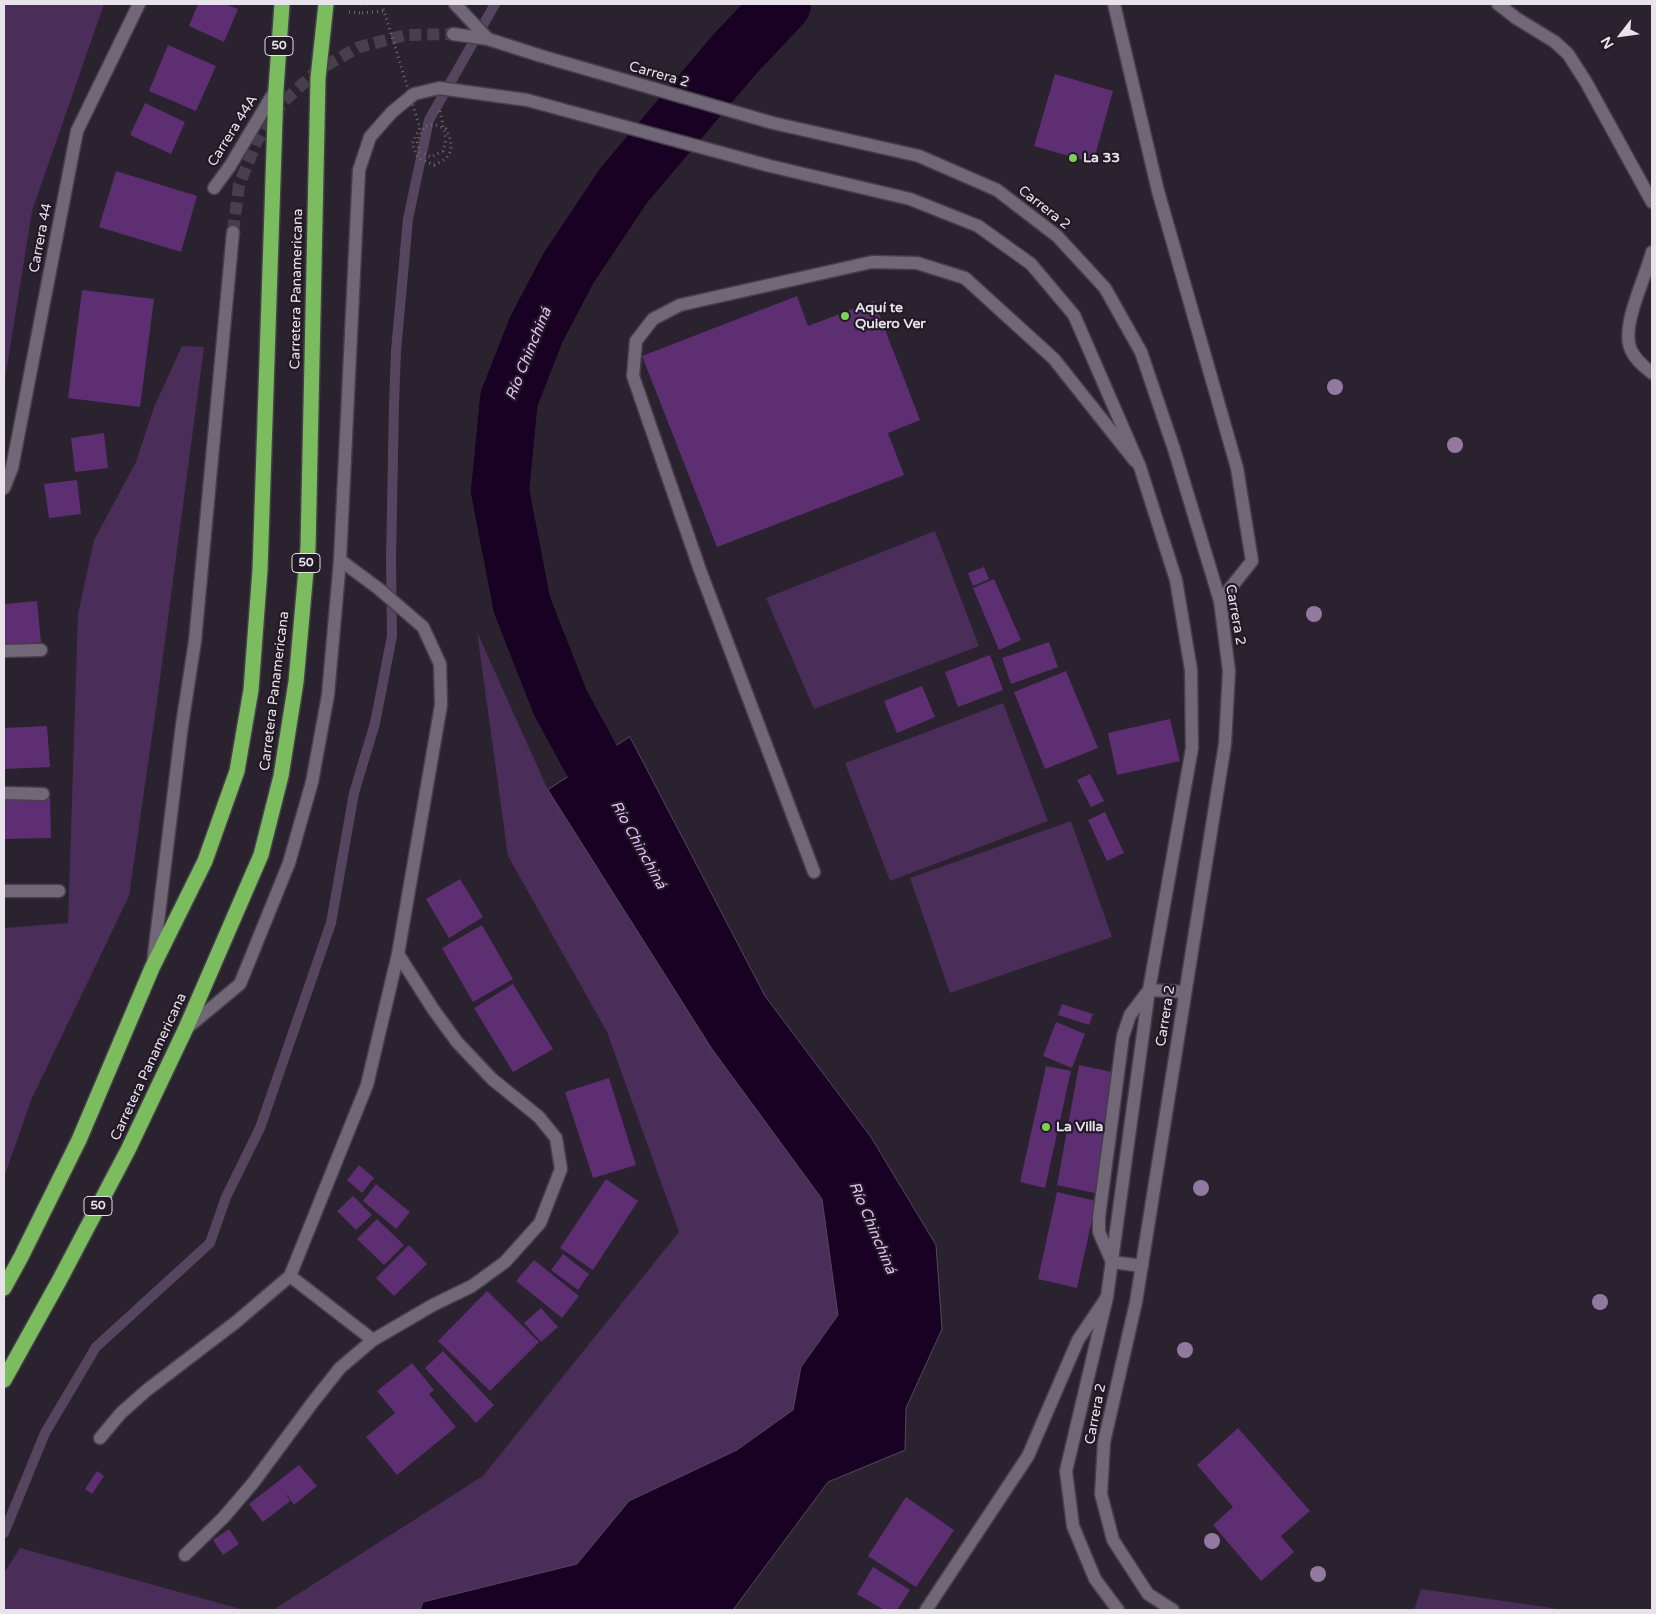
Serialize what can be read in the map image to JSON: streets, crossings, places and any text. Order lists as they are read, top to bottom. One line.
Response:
{"streets":{"highway":["50","Carretera Panamericana"],"main road":["Carrera 2","Carrera 44A","Carrera 44"]},"crossings":[["Carrera 2","Carretera Panamericana"],["Carrera 44A","Carretera Panamericana"]],"water":["Río Chinchiná"],"places":["La 33","Aquí te Quiero Ver","La Villa"],"north":"bottom left"}
